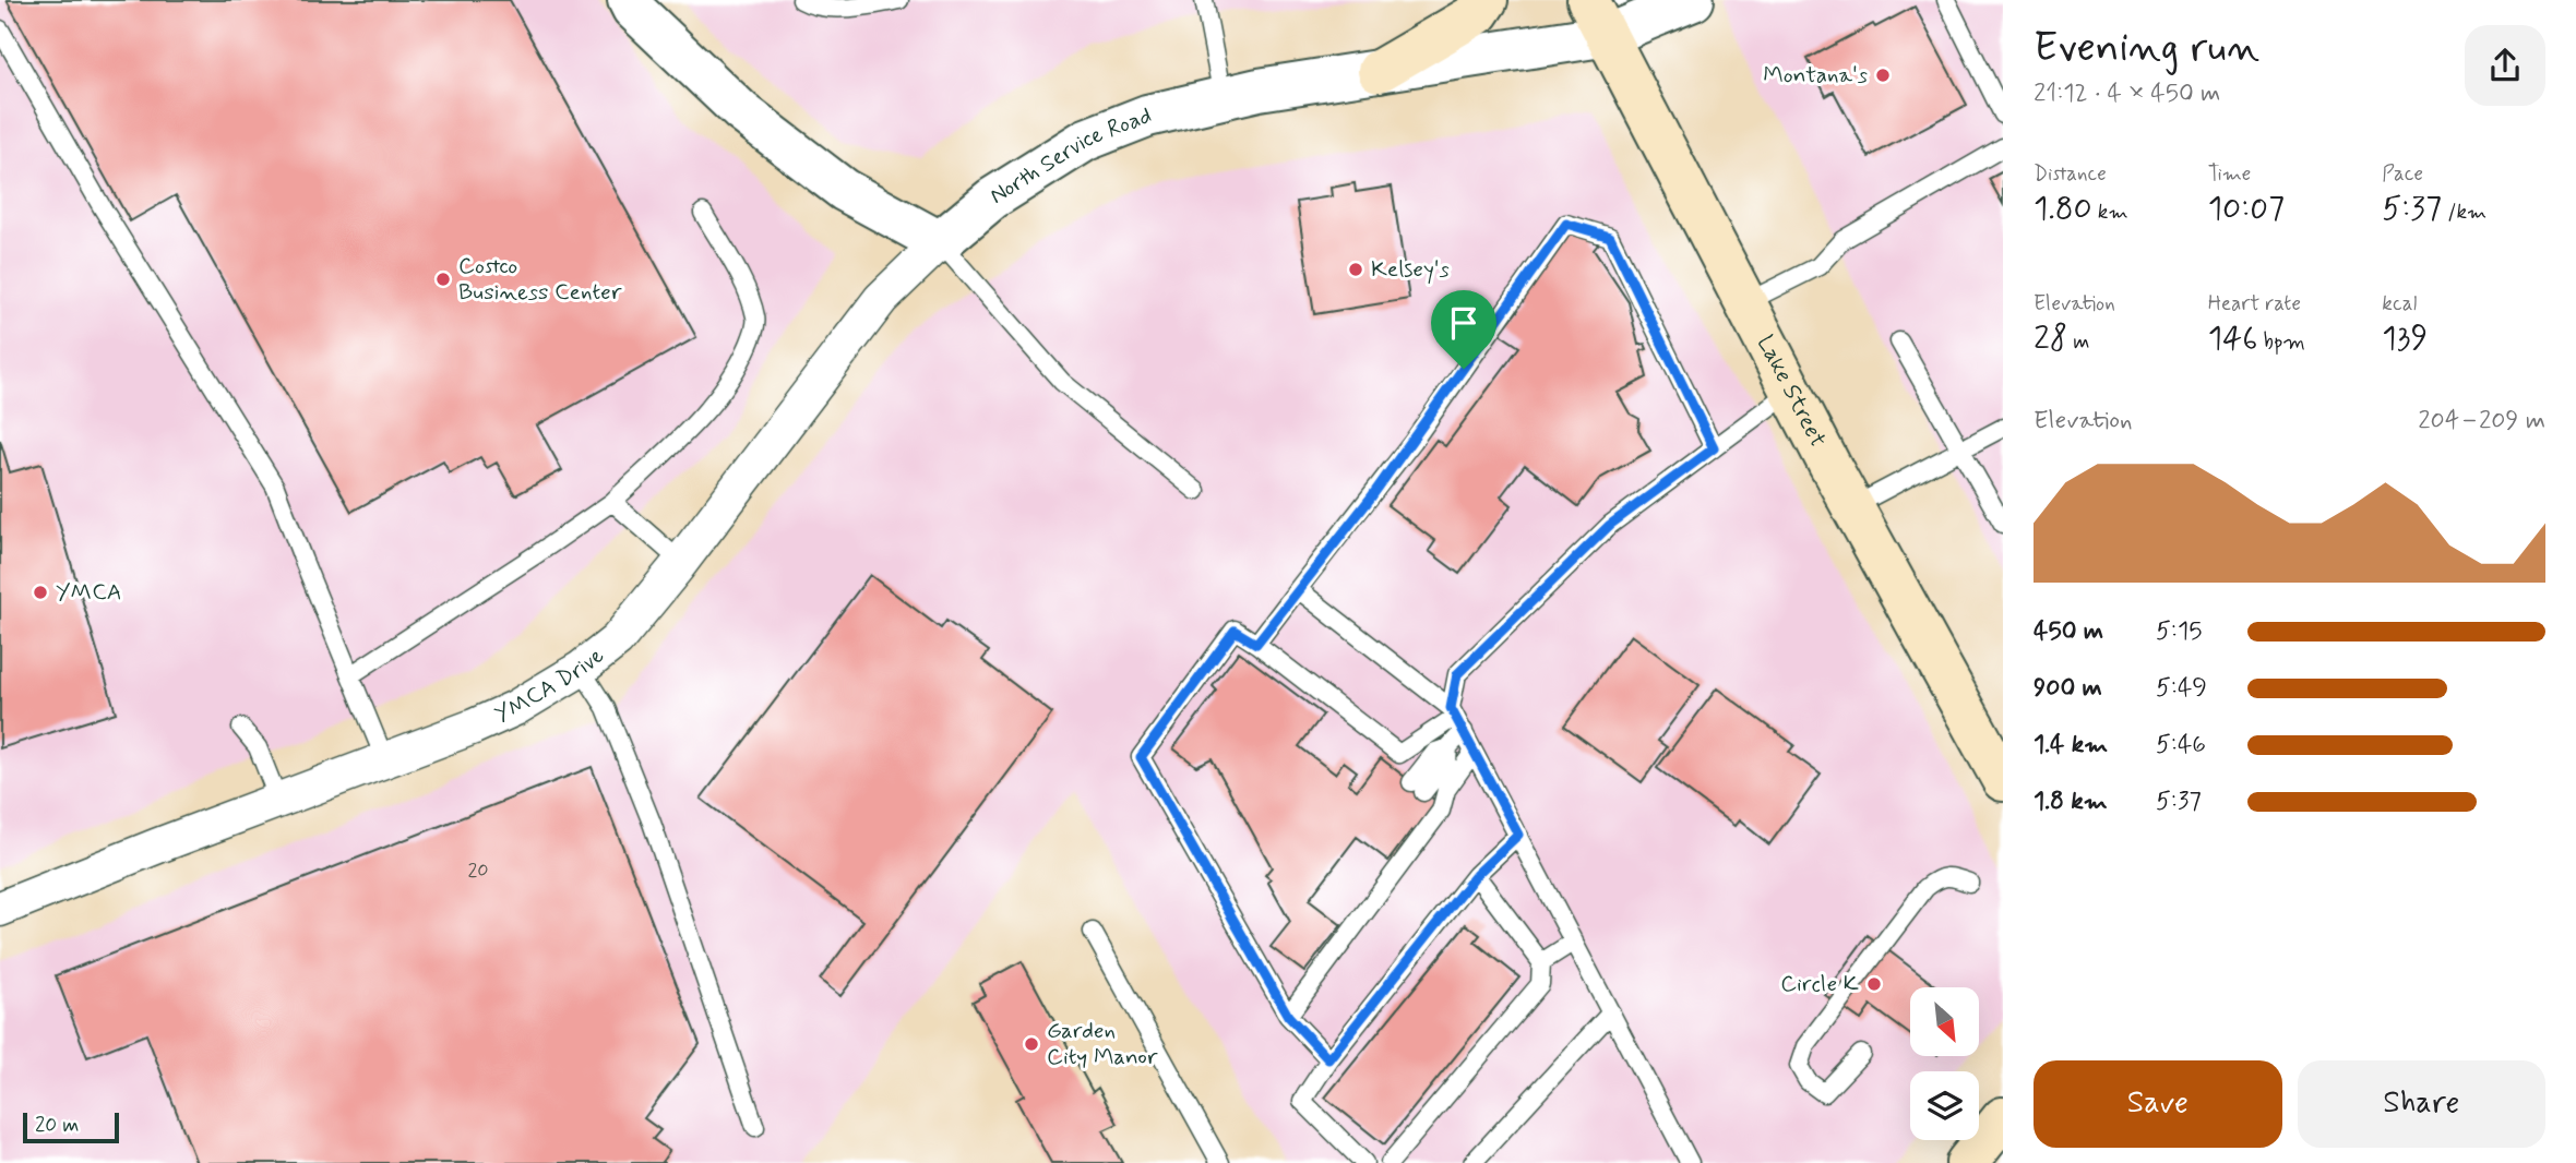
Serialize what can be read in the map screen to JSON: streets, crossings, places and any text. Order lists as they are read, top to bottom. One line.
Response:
{"streets":{"main road":["Lake Street"],"street":["North Service Road","YMCA Drive"]},"crossings":[["North Service Road","Lake Street"],["North Service Road","YMCA Drive"]],"places":["Montana's","Kelsey's","Costco Business Center","YMCA","Circle K","Garden City Manor"],"house_numbers":["20"],"scale_bar":"20 m","north":"bottom right","page":{"heading":["Evening run","21:12 · 4 × 450 m"],"stats":[["Distance","1.80 km"],["Time","10:07"],["Pace","5:37 /km"],["Elevation","28 m"],["Heart rate","146 bpm"],["kcal","139"]],"chart":["Elevation","204–209 m"],"list":[{"name":"450 m","note":"5:15"},{"name":"900 m","note":"5:49"},{"name":"1.4 km","note":"5:46"},{"name":"1.8 km","note":"5:37"}],"buttons":["Save","Share"],"scale":"20 m"}}
